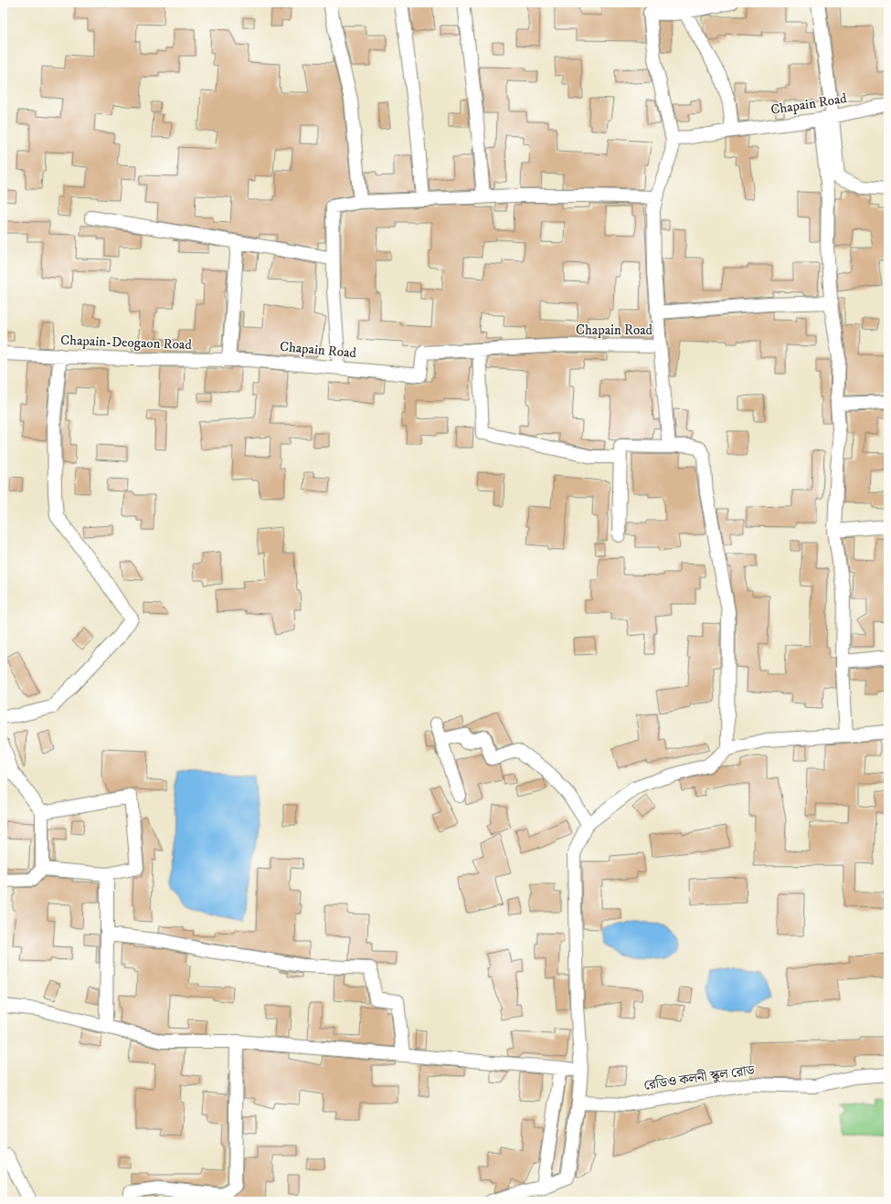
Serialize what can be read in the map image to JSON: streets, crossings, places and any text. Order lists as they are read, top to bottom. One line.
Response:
{"streets":{"street":["Chapain Road","Chapain-Deogaon Road","রেডিও কলনী স্কুল রোড"]},"crossings":[["Chapain Road","Chapain-Deogaon Road"]]}
